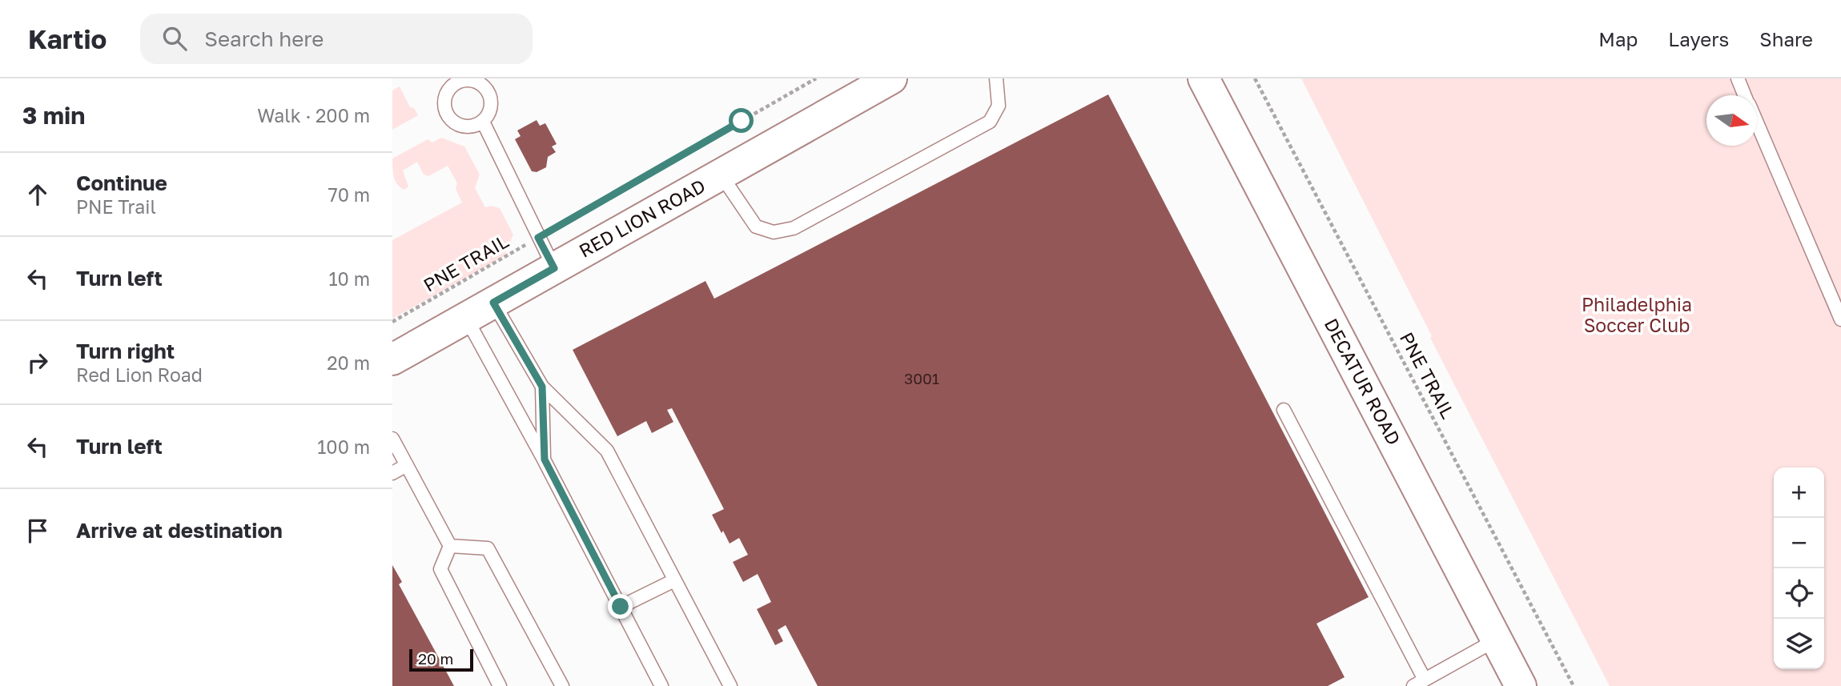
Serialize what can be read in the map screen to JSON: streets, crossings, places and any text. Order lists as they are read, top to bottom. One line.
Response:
{"streets":{"street":["RED LION ROAD","DECATUR ROAD"],"path":["PNE TRAIL"]},"parks":["Philadelphia Soccer Club"],"house_numbers":["3001"],"scale_bar":"20 m","north":"right","page":{"header":"Kartio","search":"Search here","nav":["Map","Layers","Share"],"heading":["3 min","Walk · 200 m"],"list":[["Continue","PNE Trail","70 m"],["Turn left","10 m"],["Turn right","Red Lion Road","20 m"],["Turn left","100 m"],"Arrive at destination"],"map_buttons":["+","−"],"scale":"20 m"}}
